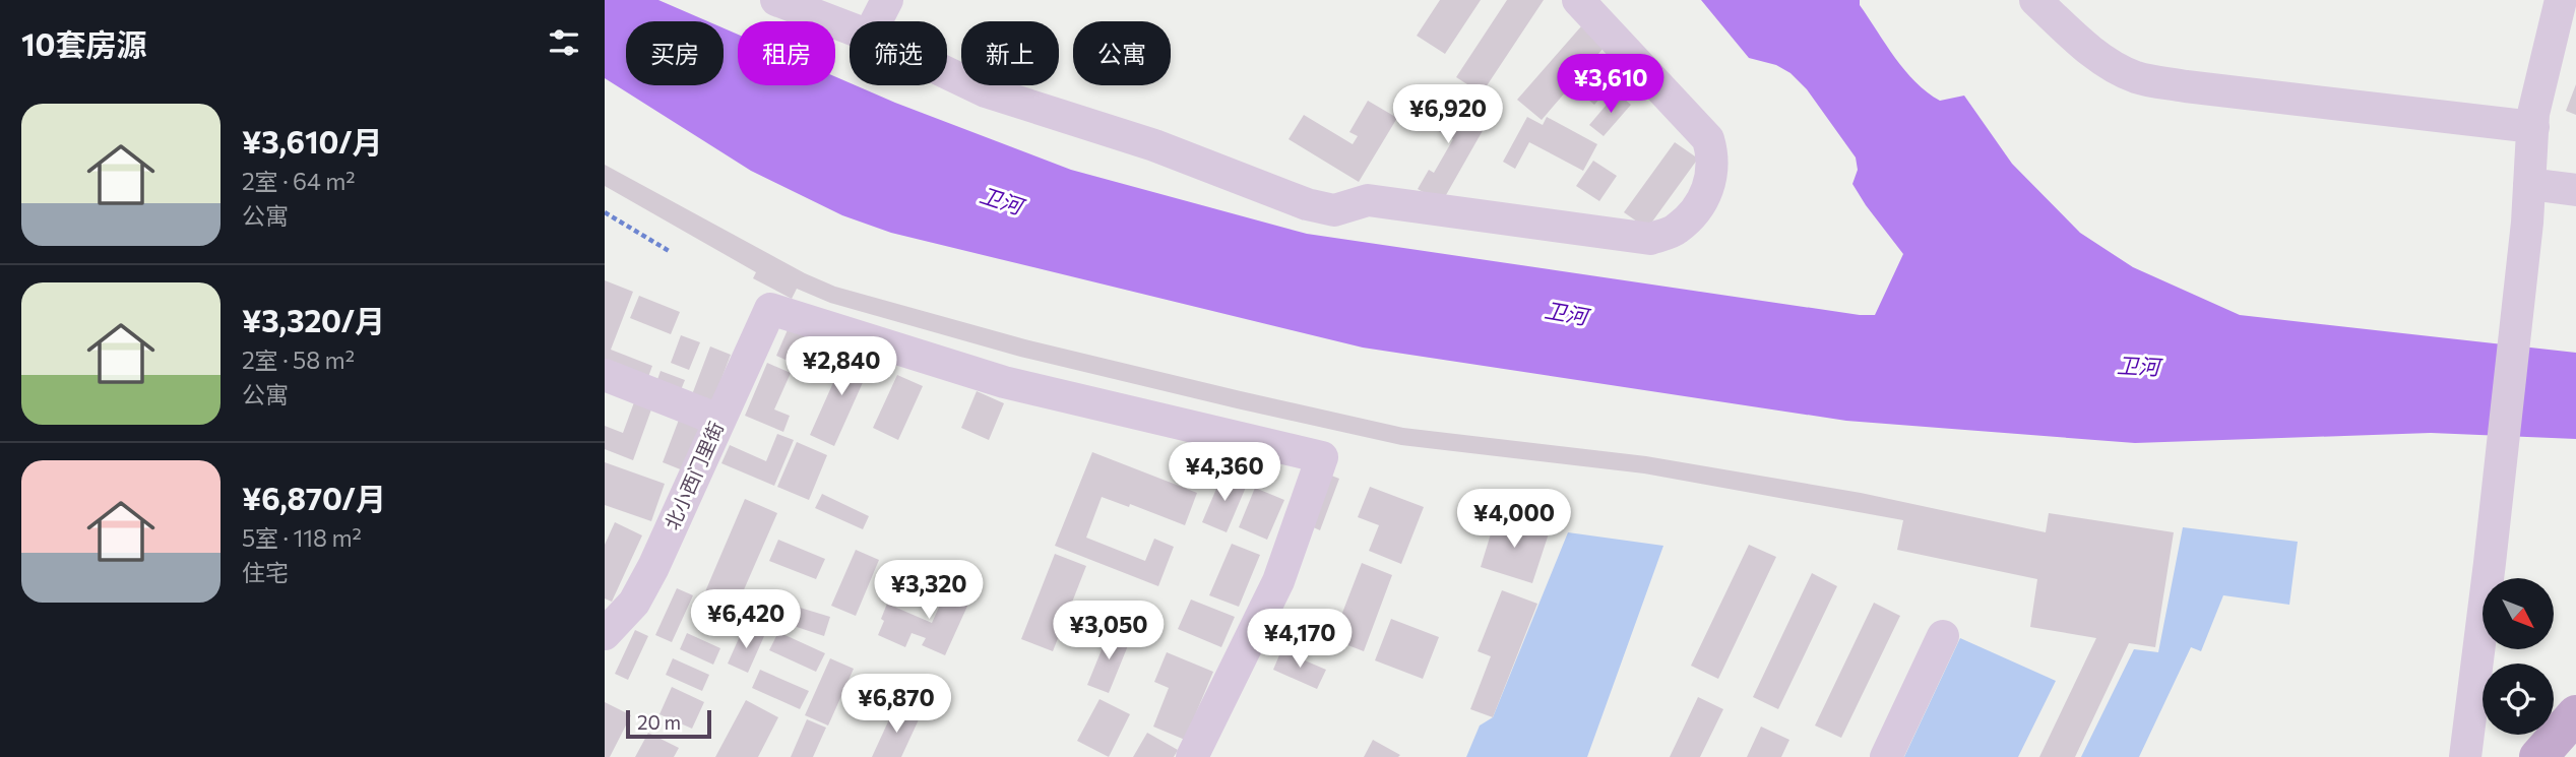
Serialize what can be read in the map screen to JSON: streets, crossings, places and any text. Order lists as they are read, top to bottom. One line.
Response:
{"streets":{"street":["北小西门里街"]},"water":["卫河"],"scale_bar":"20 m","north":"bottom right","page":{"heading":"10套房源","chip":["买房","租房","筛选","新上","公寓"],"price":["¥3,610","¥6,920","¥2,840","¥4,360","¥4,000","¥3,320","¥6,420","¥3,050","¥4,170","¥6,870"],"list":[{"name":"¥3,610/月","note":"2室 · 64 m² · 公寓"},{"name":"¥3,320/月","note":"2室 · 58 m² · 公寓"},{"name":"¥6,870/月","note":"5室 · 118 m² · 住宅"}],"scale":"20 m"}}
